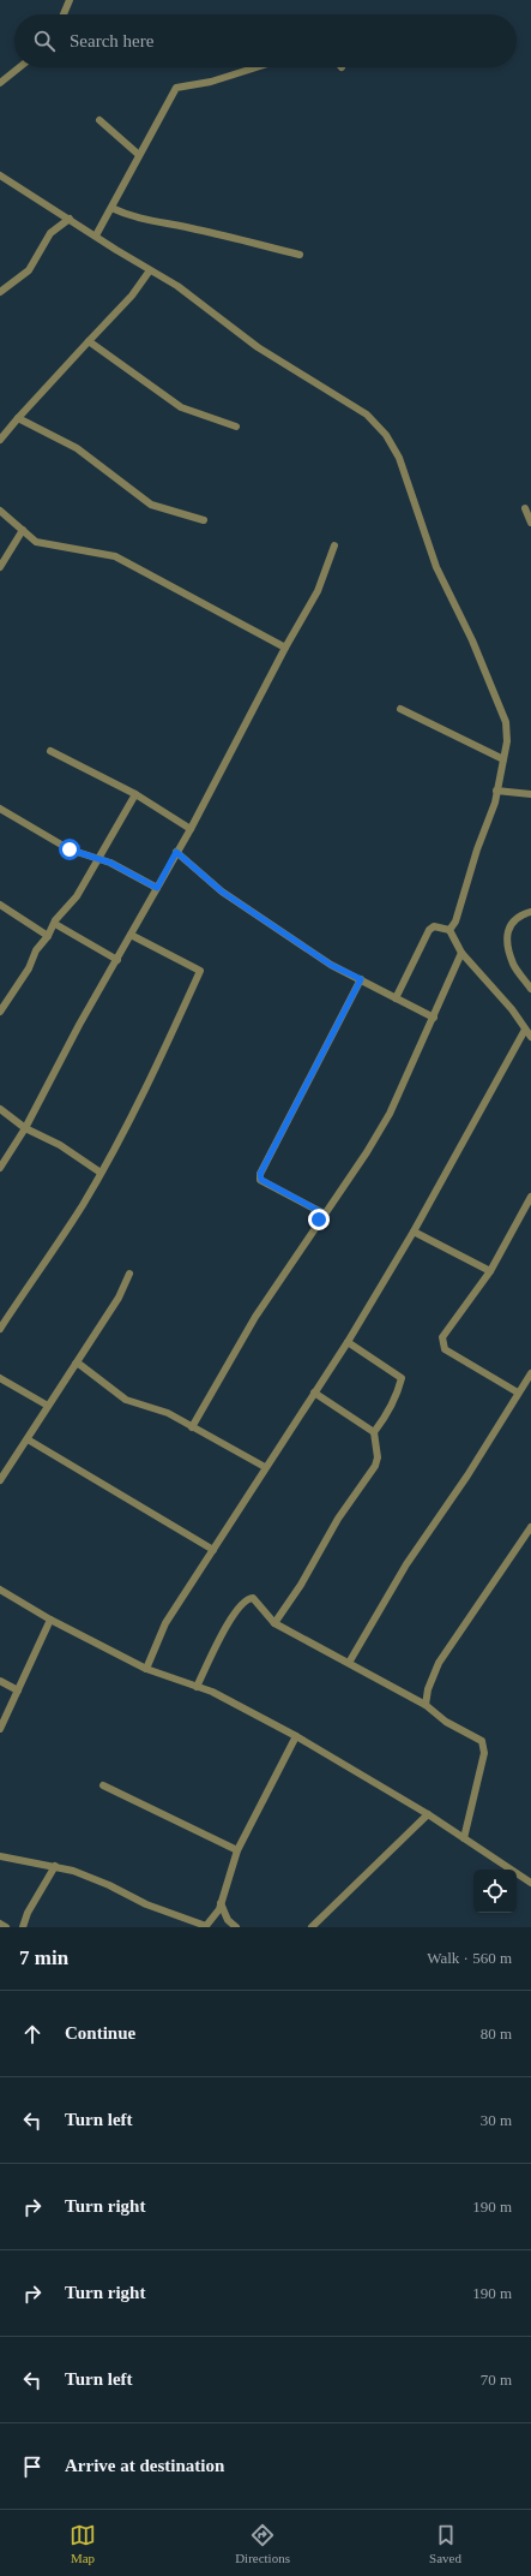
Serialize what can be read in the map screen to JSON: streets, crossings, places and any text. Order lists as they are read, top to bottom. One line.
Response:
{"page":{"search":"Search here","heading":["7 min","Walk · 560 m"],"list":[["Continue","80 m"],["Turn left","30 m"],["Turn right","190 m"],["Turn right","190 m"],["Turn left","70 m"],"Arrive at destination"],"nav":["Map","Directions","Saved"]}}
